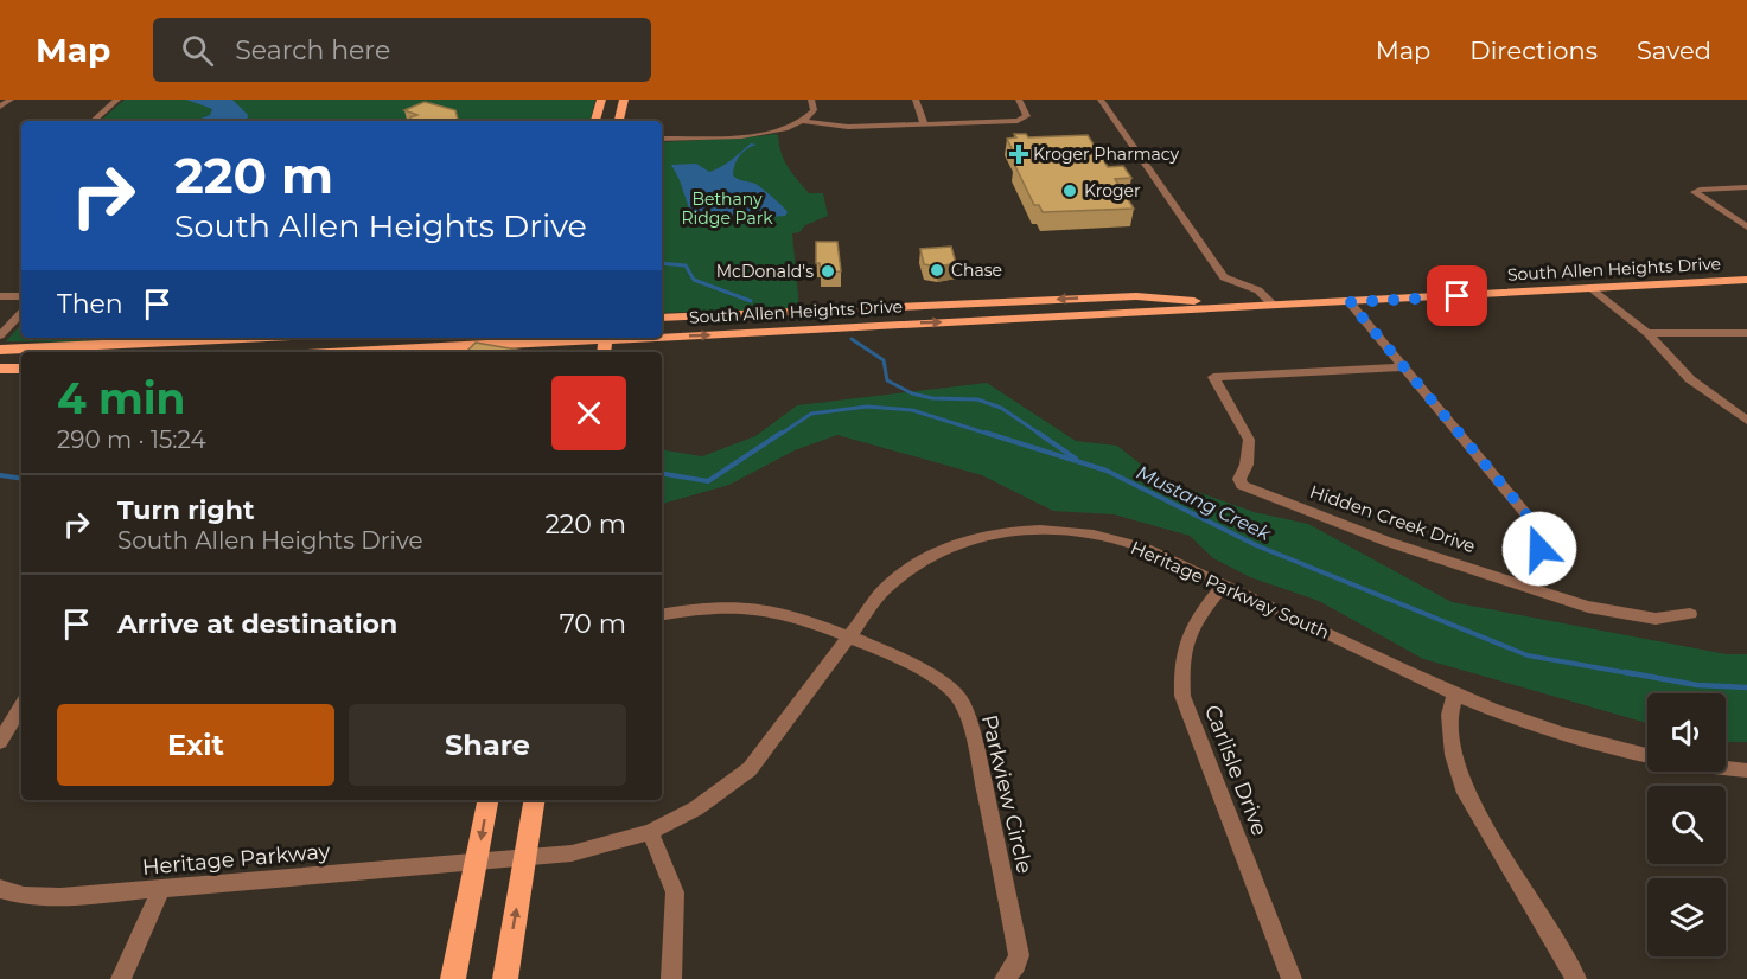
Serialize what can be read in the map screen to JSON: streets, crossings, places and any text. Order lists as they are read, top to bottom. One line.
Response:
{"streets":{"main road":["South Allen Heights Drive"],"street":["Hidden Creek Drive","Heritage Parkway South","Carlisle Drive","Parkview Circle","Heritage Parkway"]},"crossings":[["Heritage Parkway South","Carlisle Drive"],["Heritage Parkway South","Parkview Circle"],["Heritage Parkway South","Heritage Parkway"]],"water":["Mustang Creek"],"parks":["Bethany Ridge Park"],"places":{"health":["Kroger Pharmacy"],"other":["Kroger","Chase","McDonald's"]},"page":{"header":"Map","search":"Search here","nav":["Map","Directions","Saved"],"turn":["220 m","South Allen Heights Drive"],"then":"Then","heading":["4 min","290 m · 15:24"],"list":[{"name":"Turn right","note":"South Allen Heights Drive","value":"220 m"},{"name":"Arrive at destination","value":"70 m"}],"buttons":["Exit","Share"]}}
